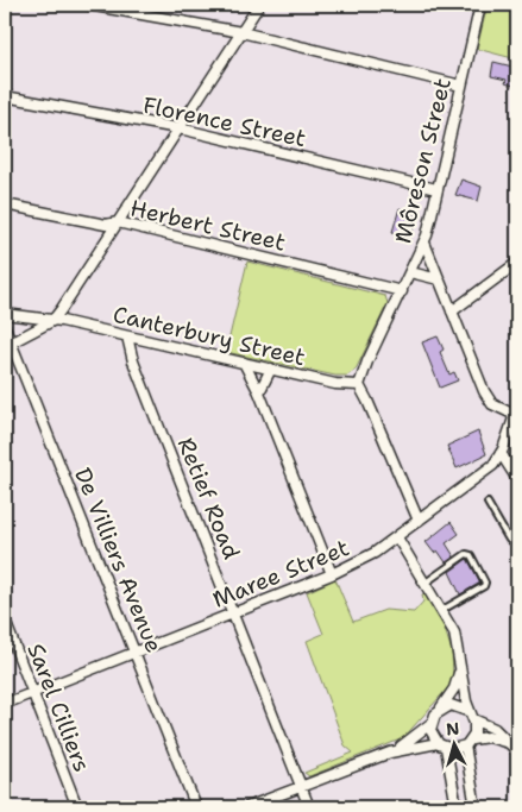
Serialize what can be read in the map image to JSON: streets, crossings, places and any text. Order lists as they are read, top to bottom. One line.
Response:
{"streets":{"street":["Florence Street","Môreson Street","Herbert Street","Canterbury Street","Retief Road","De Villiers Avenue","Maree Street","Sarel Cilliers"]},"crossings":[["Florence Street","Môreson Street"],["Môreson Street","Herbert Street"],["Môreson Street","Canterbury Street"],["Canterbury Street","Retief Road"],["Retief Road","Maree Street"],["De Villiers Avenue","Maree Street"],["Maree Street","Sarel Cilliers"]],"north":"top"}
